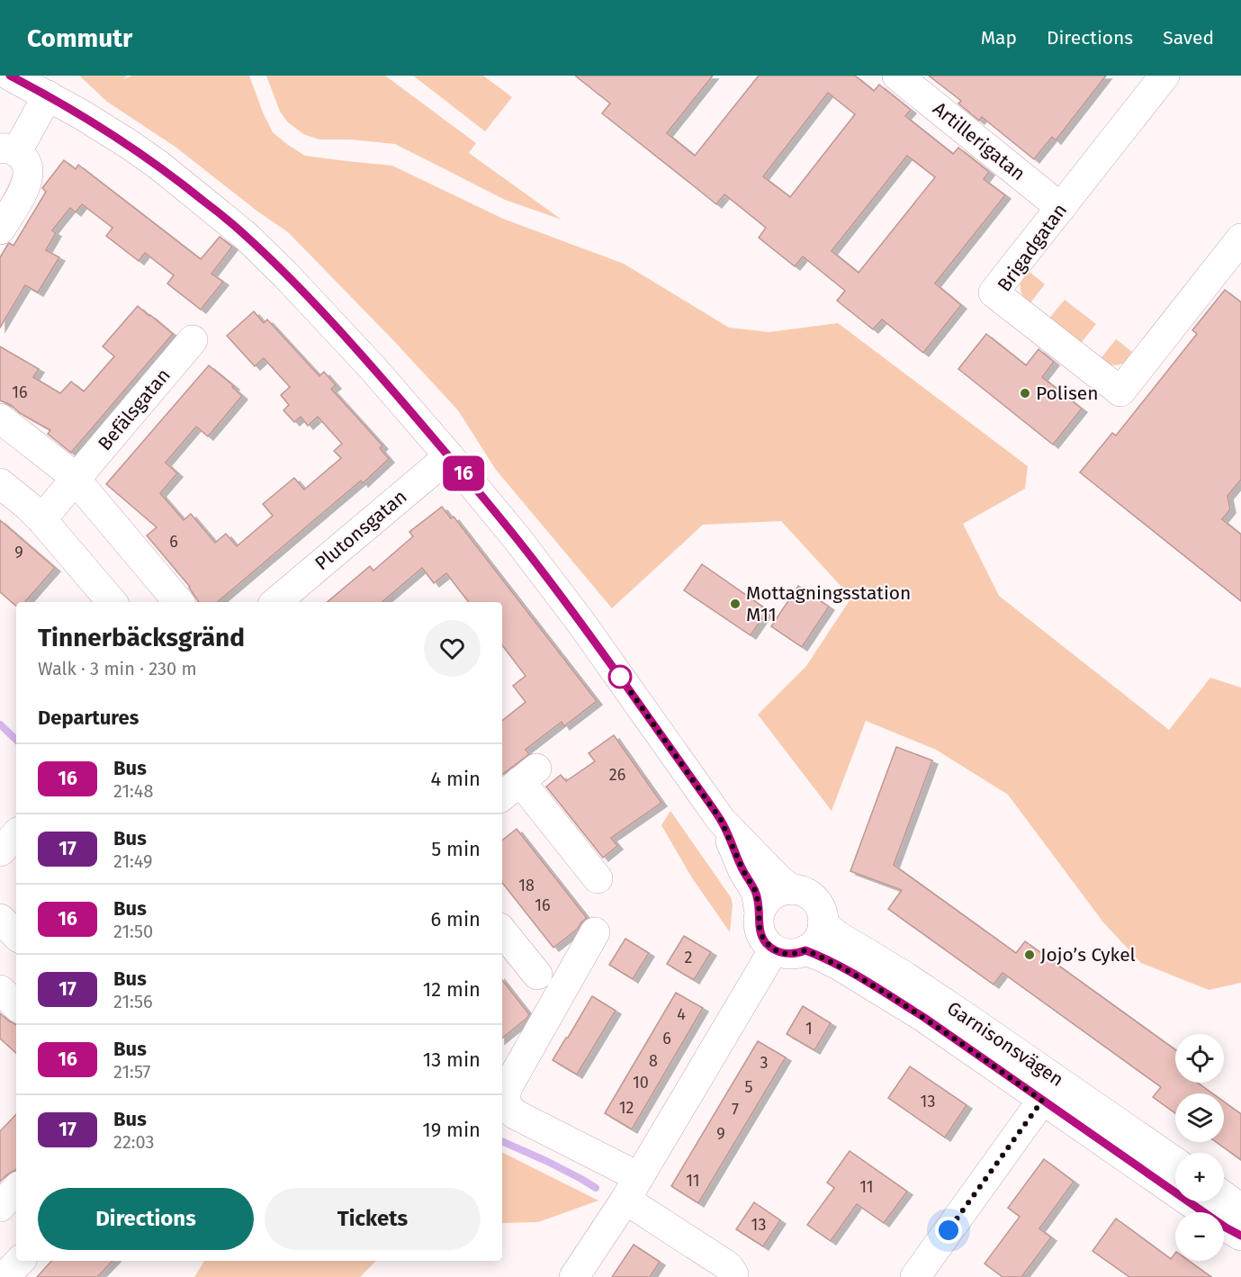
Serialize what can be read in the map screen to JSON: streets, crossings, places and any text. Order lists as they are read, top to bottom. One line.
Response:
{"streets":{"street":["Artillerigatan","Brigadgatan","Befälsgatan","Plutonsgatan","Garnisonsvägen"]},"crossings":[["Artillerigatan","Brigadgatan"]],"places":["Polisen","Mottagningsstation M11","Jojo’s Cykel"],"lines":["bus line 16"],"house_numbers":["16","6","9","26","18","16","2","4","1","6","8","3","10","5","13","12","7","9","11","11","13"],"page":{"header":"Commutr","nav":["Map","Directions","Saved"],"on_map":"16","heading":[["Tinnerbäcksgränd","Walk · 3 min · 230 m"],"Departures"],"list":[{"mark":"16","name":"Bus","note":"21:48","value":"4 min"},{"mark":"17","name":"Bus","note":"21:49","value":"5 min"},{"mark":"16","name":"Bus","note":"21:50","value":"6 min"},{"mark":"17","name":"Bus","note":"21:56","value":"12 min"},{"mark":"16","name":"Bus","note":"21:57","value":"13 min"},{"mark":"17","name":"Bus","note":"22:03","value":"19 min"}],"map_buttons":["+","−"],"buttons":["Directions","Tickets"]}}
